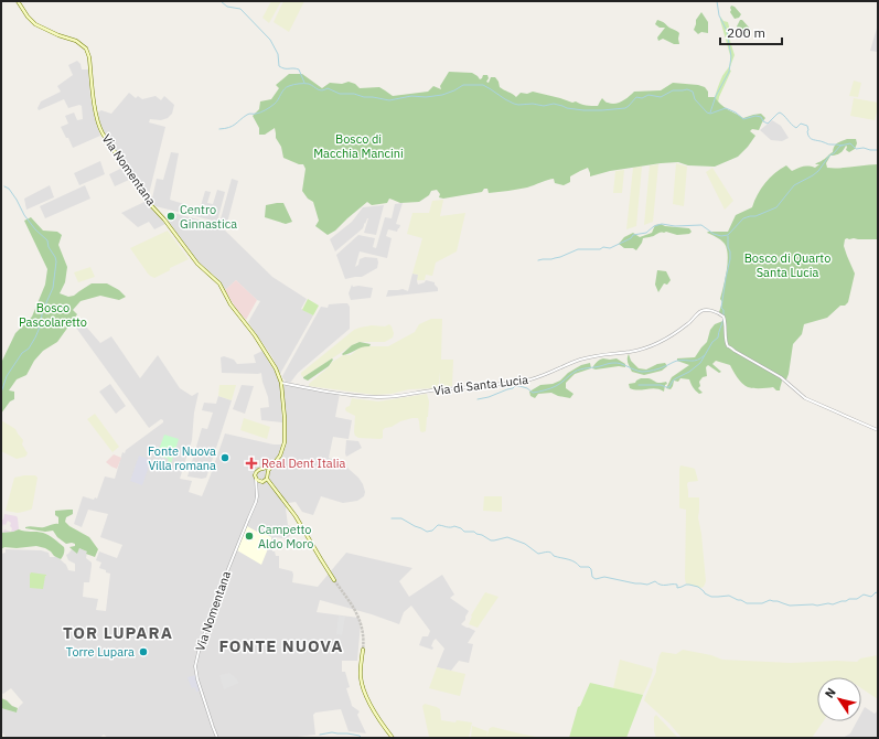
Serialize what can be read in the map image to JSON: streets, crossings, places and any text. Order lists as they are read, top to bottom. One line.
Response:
{"streets":{"main road":["Via Nomentana"],"street":["Via di Santa Lucia"]},"crossings":[["Via Nomentana","Via di Santa Lucia"]],"districts":["TOR LUPARA","FONTE NUOVA"],"parks":["Bosco di Macchia Mancini","Bosco di Quarto Santa Lucia","Bosco Pascolaretto"],"places":{"other":["Centro Ginnastica","Fonte Nuova Villa romana","Campetto Aldo Moro","Torre Lupara"],"health":["Real Dent Italia"]},"scale_bar":"200 m","north":"top left"}
